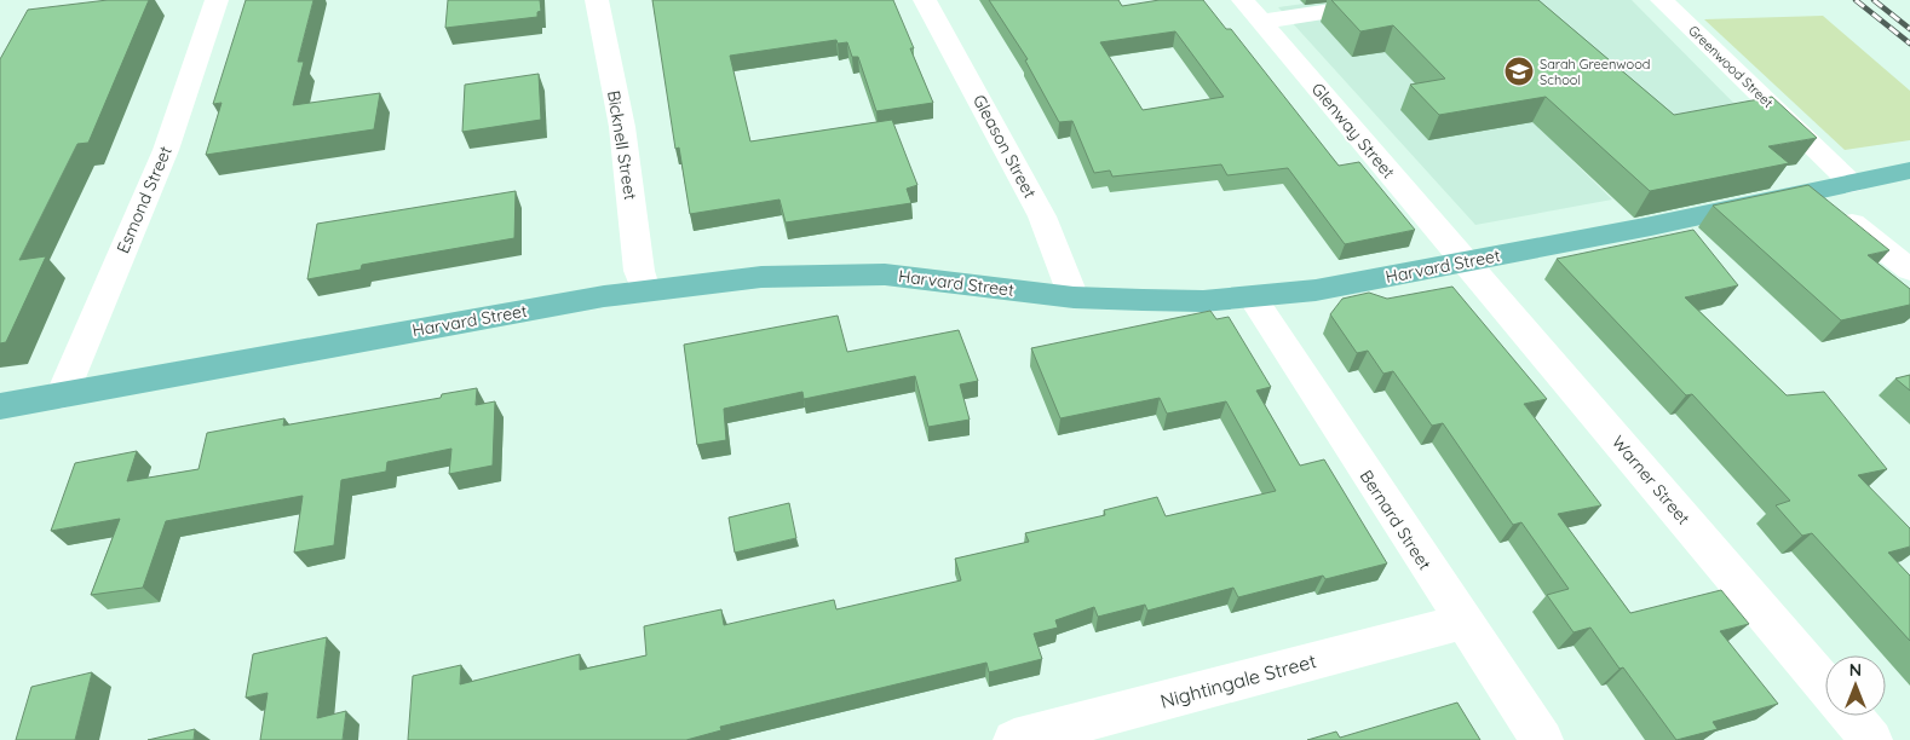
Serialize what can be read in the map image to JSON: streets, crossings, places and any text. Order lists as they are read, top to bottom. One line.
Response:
{"streets":{"main road":["Harvard Street"],"street":["Greenwood Street","Glenway Street","Bicknell Street","Gleason Street","Esmond Street","Warner Street","Bernard Street","Nightingale Street"]},"crossings":[["Greenwood Street","Harvard Street"],["Glenway Street","Harvard Street"],["Glenway Street","Warner Street"],["Bicknell Street","Harvard Street"],["Gleason Street","Harvard Street"],["Esmond Street","Harvard Street"],["Harvard Street","Warner Street"],["Harvard Street","Bernard Street"],["Bernard Street","Nightingale Street"]],"places":{"school or university":["Sarah Greenwood School"]},"north":"top"}
